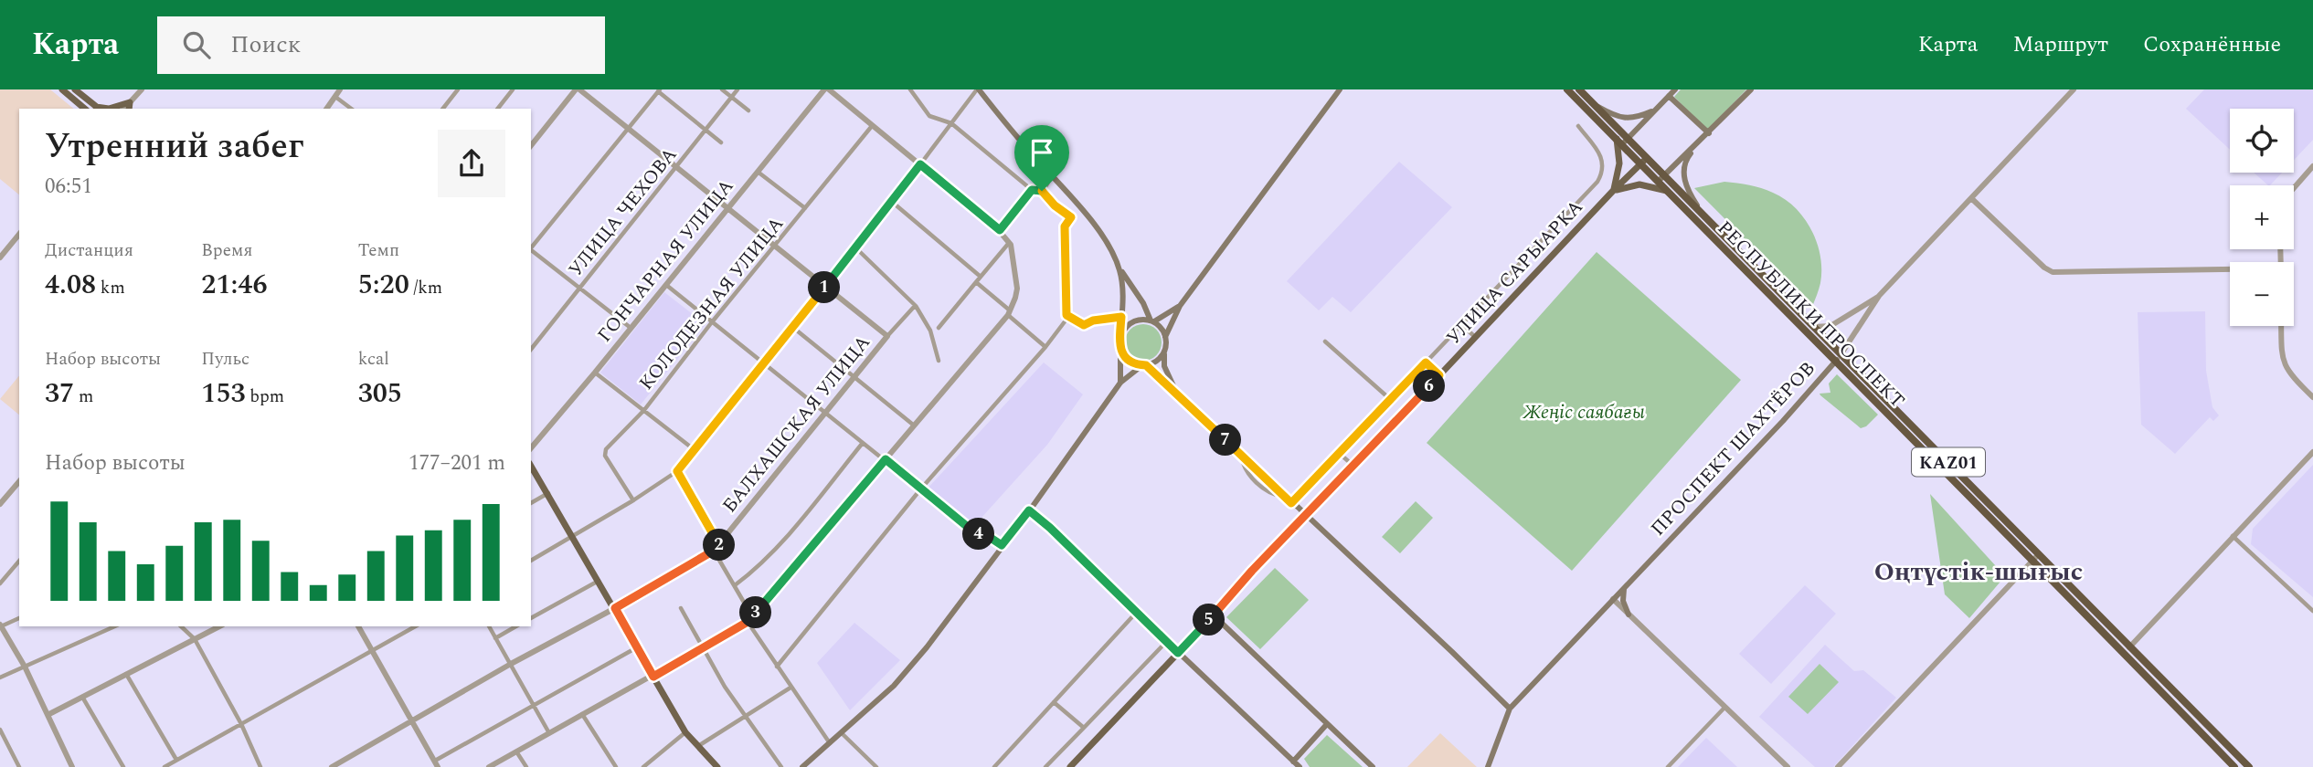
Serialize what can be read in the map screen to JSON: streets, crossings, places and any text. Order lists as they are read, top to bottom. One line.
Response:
{"streets":{"highway":["РЕСПУБЛИКИ ПРОСПЕКТ","KАZ01"],"main road":["УЛИЦА САРЫАРКА","ПРОСПЕКТ ШАХТЁРОВ"],"street":["УЛИЦА ЧЕХОВА","ГОНЧАРНАЯ УЛИЦА","КОЛОДЕЗНАЯ УЛИЦА","БАЛХАШСКАЯ УЛИЦА"]},"crossings":[["УЛИЦА САРЫАРКА","РЕСПУБЛИКИ ПРОСПЕКТ"],["РЕСПУБЛИКИ ПРОСПЕКТ","ПРОСПЕКТ ШАХТЁРОВ"]],"districts":["Оңтүстік-шығыс"],"parks":["Жеңіс саябағы"],"page":{"header":"Карта","search":"Поиск","nav":["Карта","Маршрут","Сохранённые"],"map_buttons":["+","−"],"heading":["Утренний забег","06:51"],"stats":[["Дистанция","4.08 km"],["Время","21:46"],["Темп","5:20 /km"],["Набор высоты","37 m"],["Пульс","153 bpm"],["kcal","305"]],"pins":["1","6","7","4","2","3","5"],"chart":["Набор высоты","177–201 m"]}}
